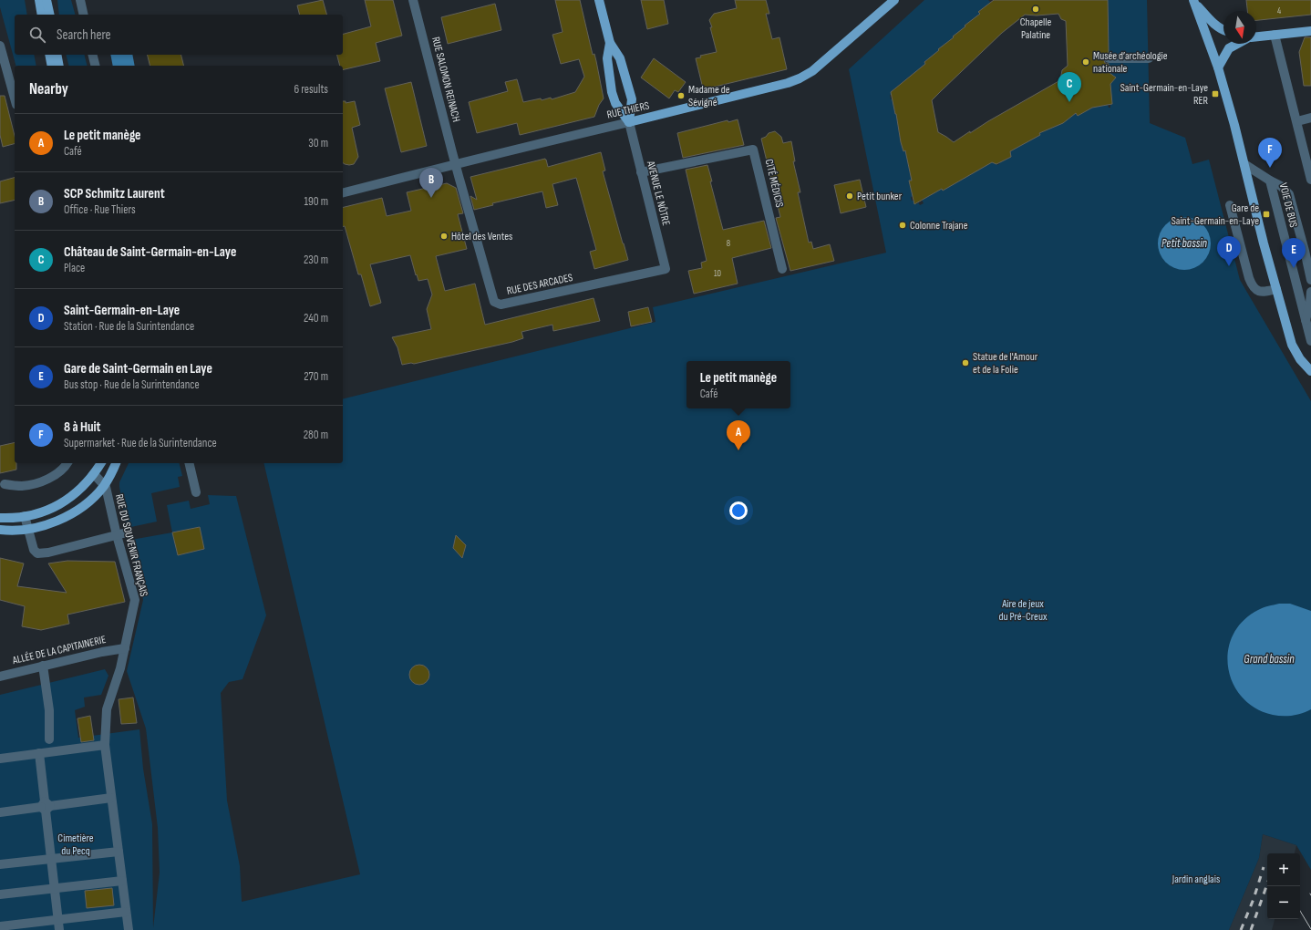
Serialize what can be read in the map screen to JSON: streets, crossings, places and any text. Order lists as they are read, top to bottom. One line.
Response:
{"streets":{"main road":["RUE THIERS"],"street":["RUE SALOMON REINACH","CITÉ MÉDICIS","AVENUE LE NÔTRE","VOIE DE BUS","RUE DES ARCADES","RUE DU SOUVENIR FRANÇAIS","ALLÉE DE LA CAPITAINERIE"]},"crossings":[["RUE SALOMON REINACH","RUE THIERS"],["RUE SALOMON REINACH","RUE DES ARCADES"],["RUE THIERS","AVENUE LE NÔTRE"],["RUE THIERS","RUE DES ARCADES"],["CITÉ MÉDICIS","AVENUE LE NÔTRE"],["AVENUE LE NÔTRE","RUE DES ARCADES"],["RUE DU SOUVENIR FRANÇAIS","ALLÉE DE LA CAPITAINERIE"]],"water":["Petit bassin","Grand bassin"],"parks":["Aire de jeux du Pré-Creux","Cimetière du Pecq","Jardin anglais"],"places":{"other":["Chapelle Palatine","Musée d’archéologie nationale","Madame de Sévigné","Petit bunker","Colonne Trajane","Hôtel des Ventes","Statue de l'Amour et de la Folie"],"transit":["Saint-Germain-en-Laye RER","Gare de Saint-Germain-en-Laye"]},"house_numbers":["4","8","10"],"north":"bottom","page":{"search":"Search here","heading":["Nearby","6 results"],"pins":["C","F","B","D","E","A"],"list":[{"mark":"A","name":"Le petit manège","note":"Café","value":"30 m"},{"mark":"B","name":"SCP Schmitz Laurent","note":"Office · Rue Thiers","value":"190 m"},{"mark":"C","name":"Château de Saint-Germain-en-Laye","note":"Place","value":"230 m"},{"mark":"D","name":"Saint-Germain-en-Laye","note":"Station · Rue de la Surintendance","value":"240 m"},{"mark":"E","name":"Gare de Saint-Germain en Laye","note":"Bus stop · Rue de la Surintendance","value":"270 m"},{"mark":"F","name":"8 à Huit","note":"Supermarket · Rue de la Surintendance","value":"280 m"}],"popup":["Le petit manège","Café"],"map_buttons":["+","−"]}}
